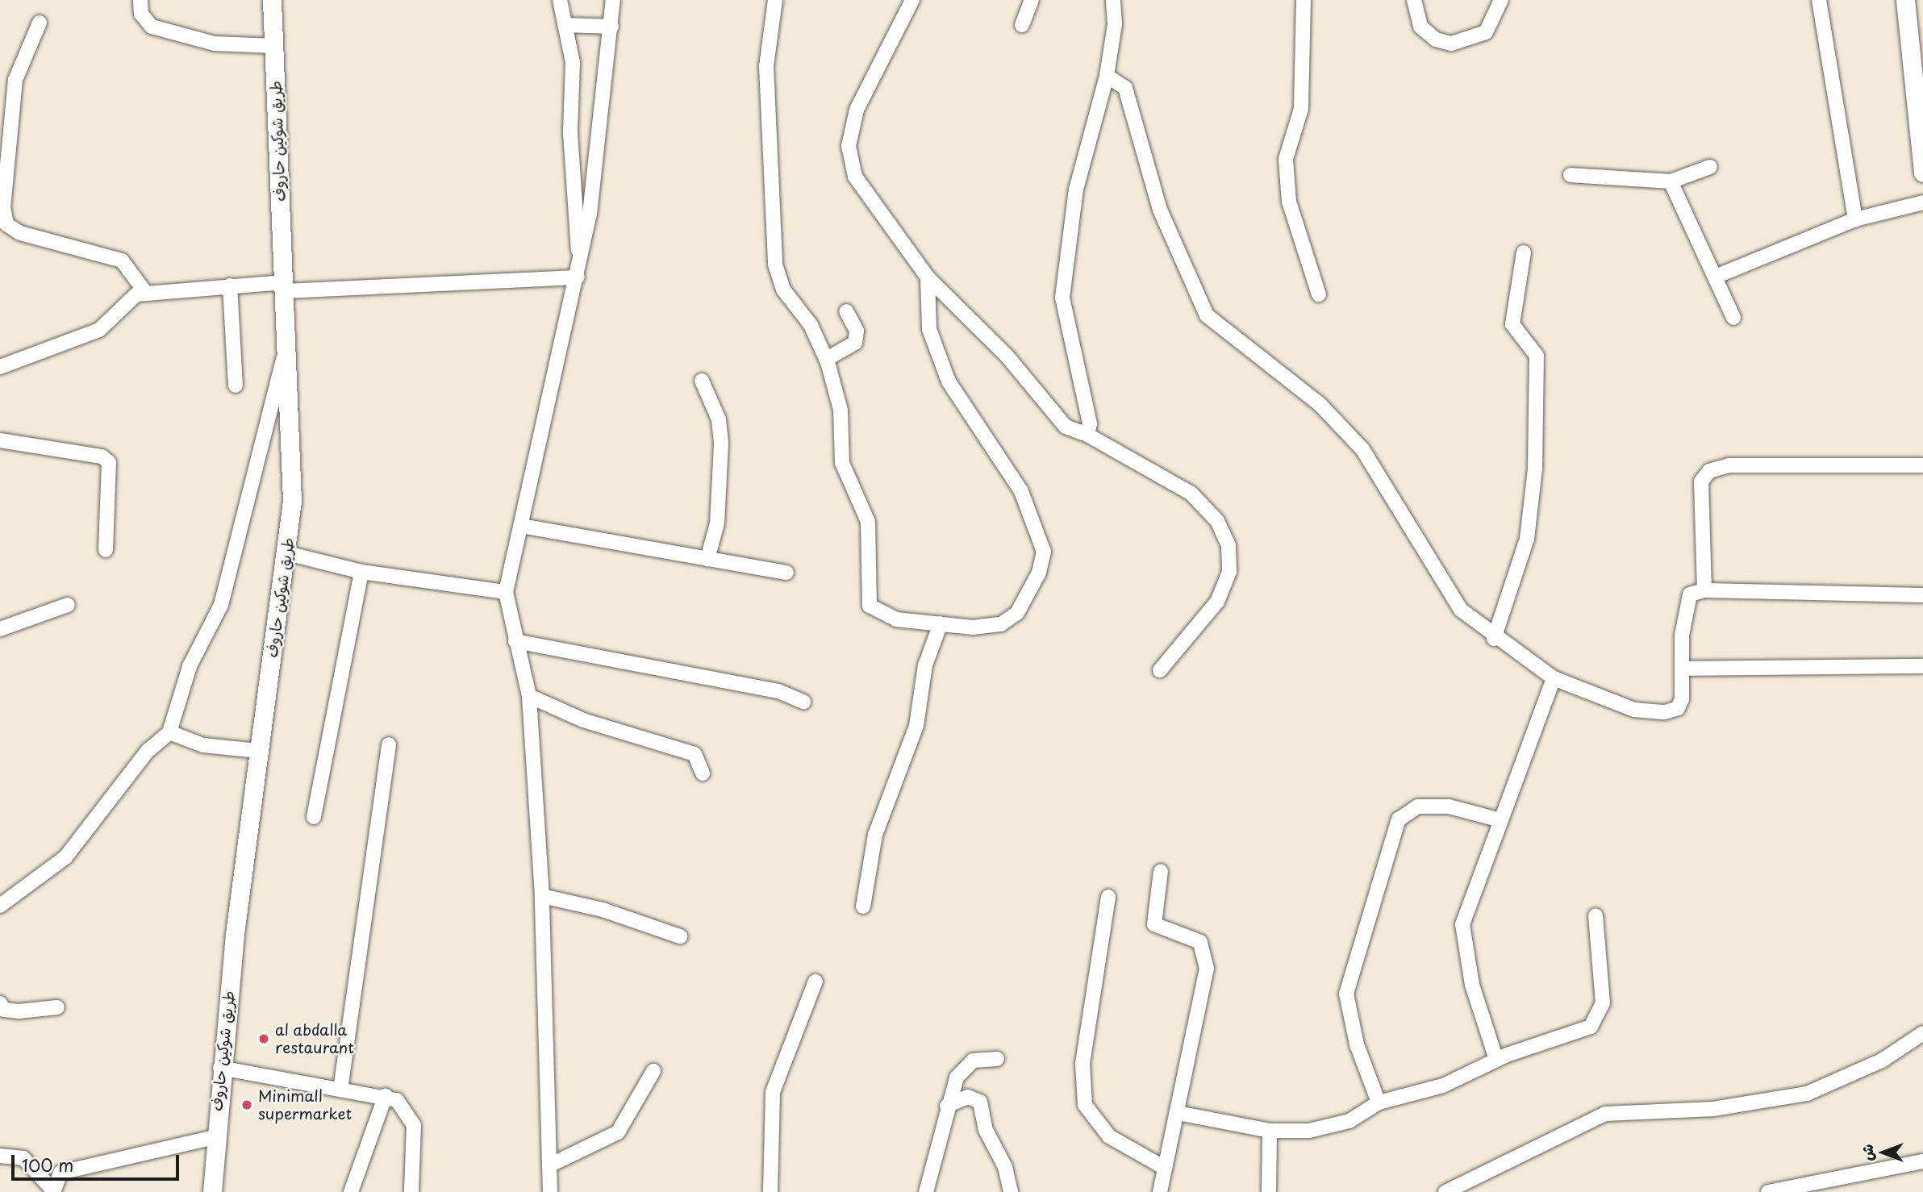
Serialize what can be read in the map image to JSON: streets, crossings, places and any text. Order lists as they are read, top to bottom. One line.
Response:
{"streets":{"main road":["طريق شوكين حاروف"]},"places":["al abdalla restaurant","Minimall supermarket"],"scale_bar":"100 m","north":"left"}
